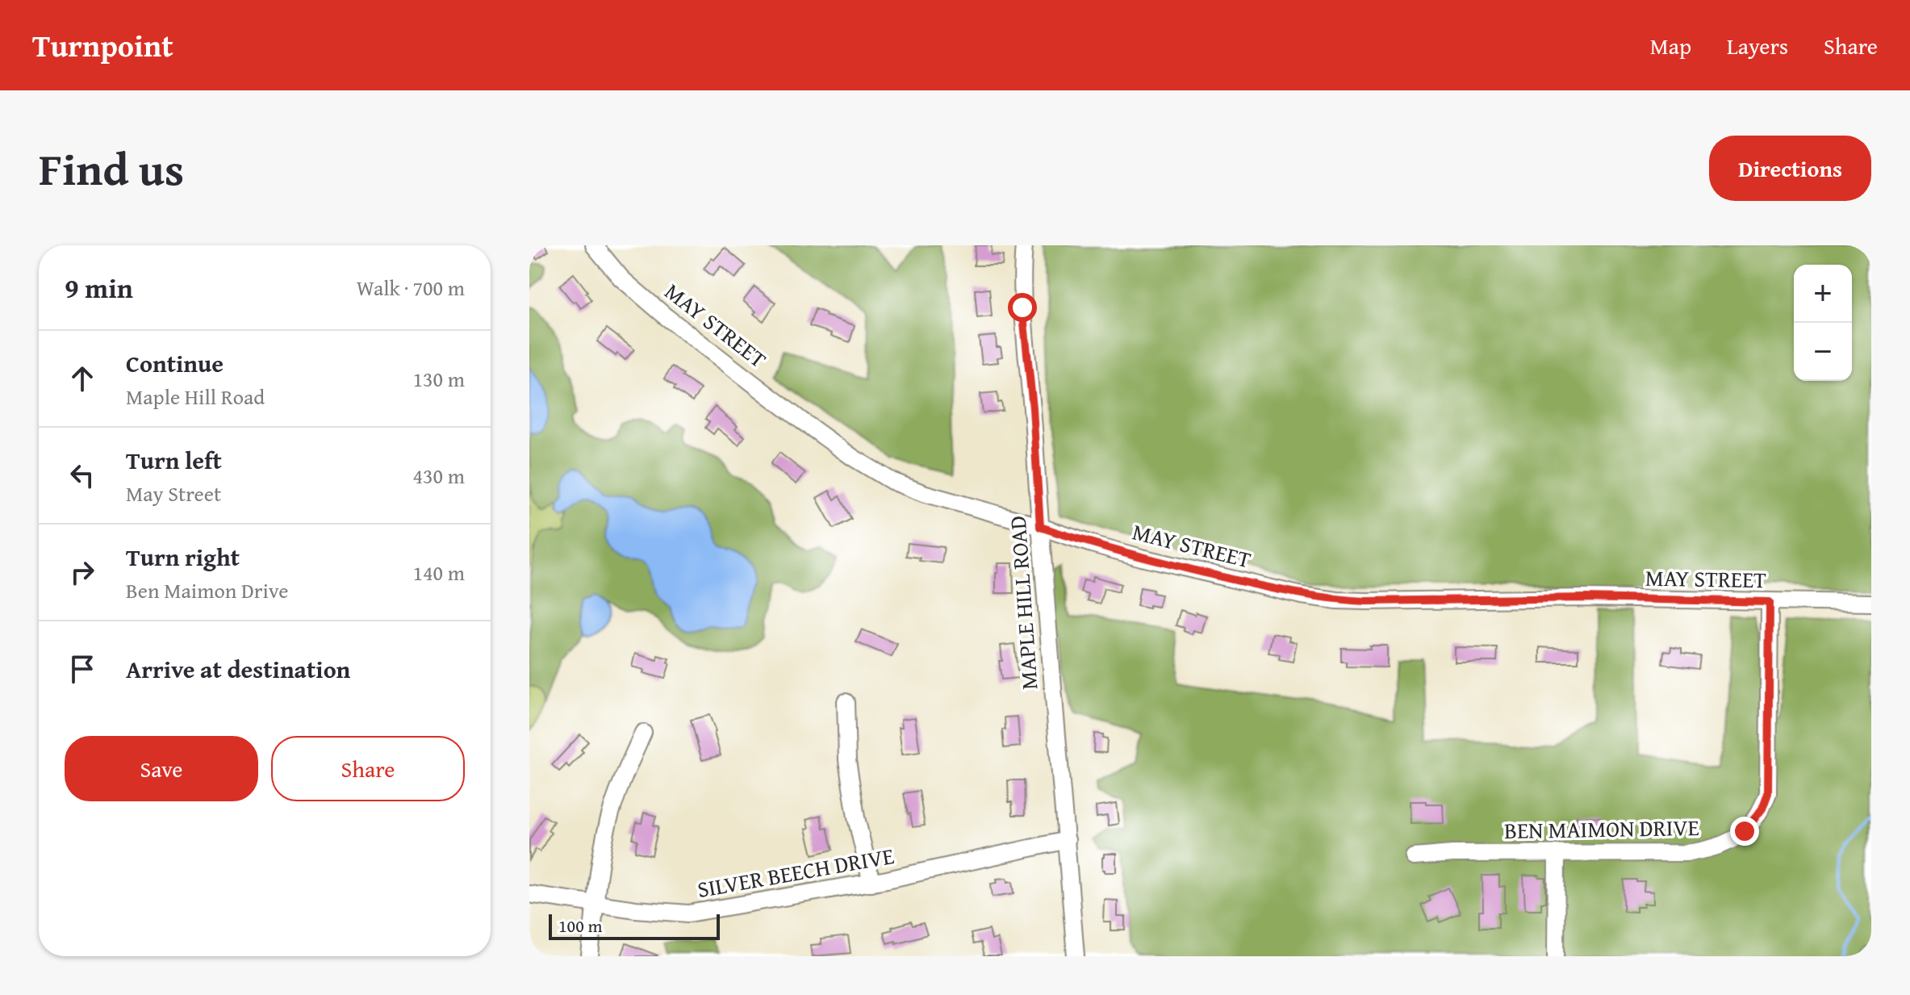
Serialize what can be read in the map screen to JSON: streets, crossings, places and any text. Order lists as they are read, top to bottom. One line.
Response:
{"streets":{"street":["MAY STREET","MAPLE HILL ROAD","BEN MAIMON DRIVE","SILVER BEECH DRIVE"]},"crossings":[["MAY STREET","MAPLE HILL ROAD"],["MAY STREET","BEN MAIMON DRIVE"],["MAPLE HILL ROAD","SILVER BEECH DRIVE"]],"scale_bar":"100 m","page":{"header":"Turnpoint","nav":["Map","Layers","Share"],"title":"Find us","buttons":["Directions",["Save","Share"]],"heading":["9 min","Walk · 700 m"],"map_buttons":["+","−"],"list":[["Continue","Maple Hill Road","130 m"],["Turn left","May Street","430 m"],["Turn right","Ben Maimon Drive","140 m"],"Arrive at destination"],"scale":"100 m"}}
